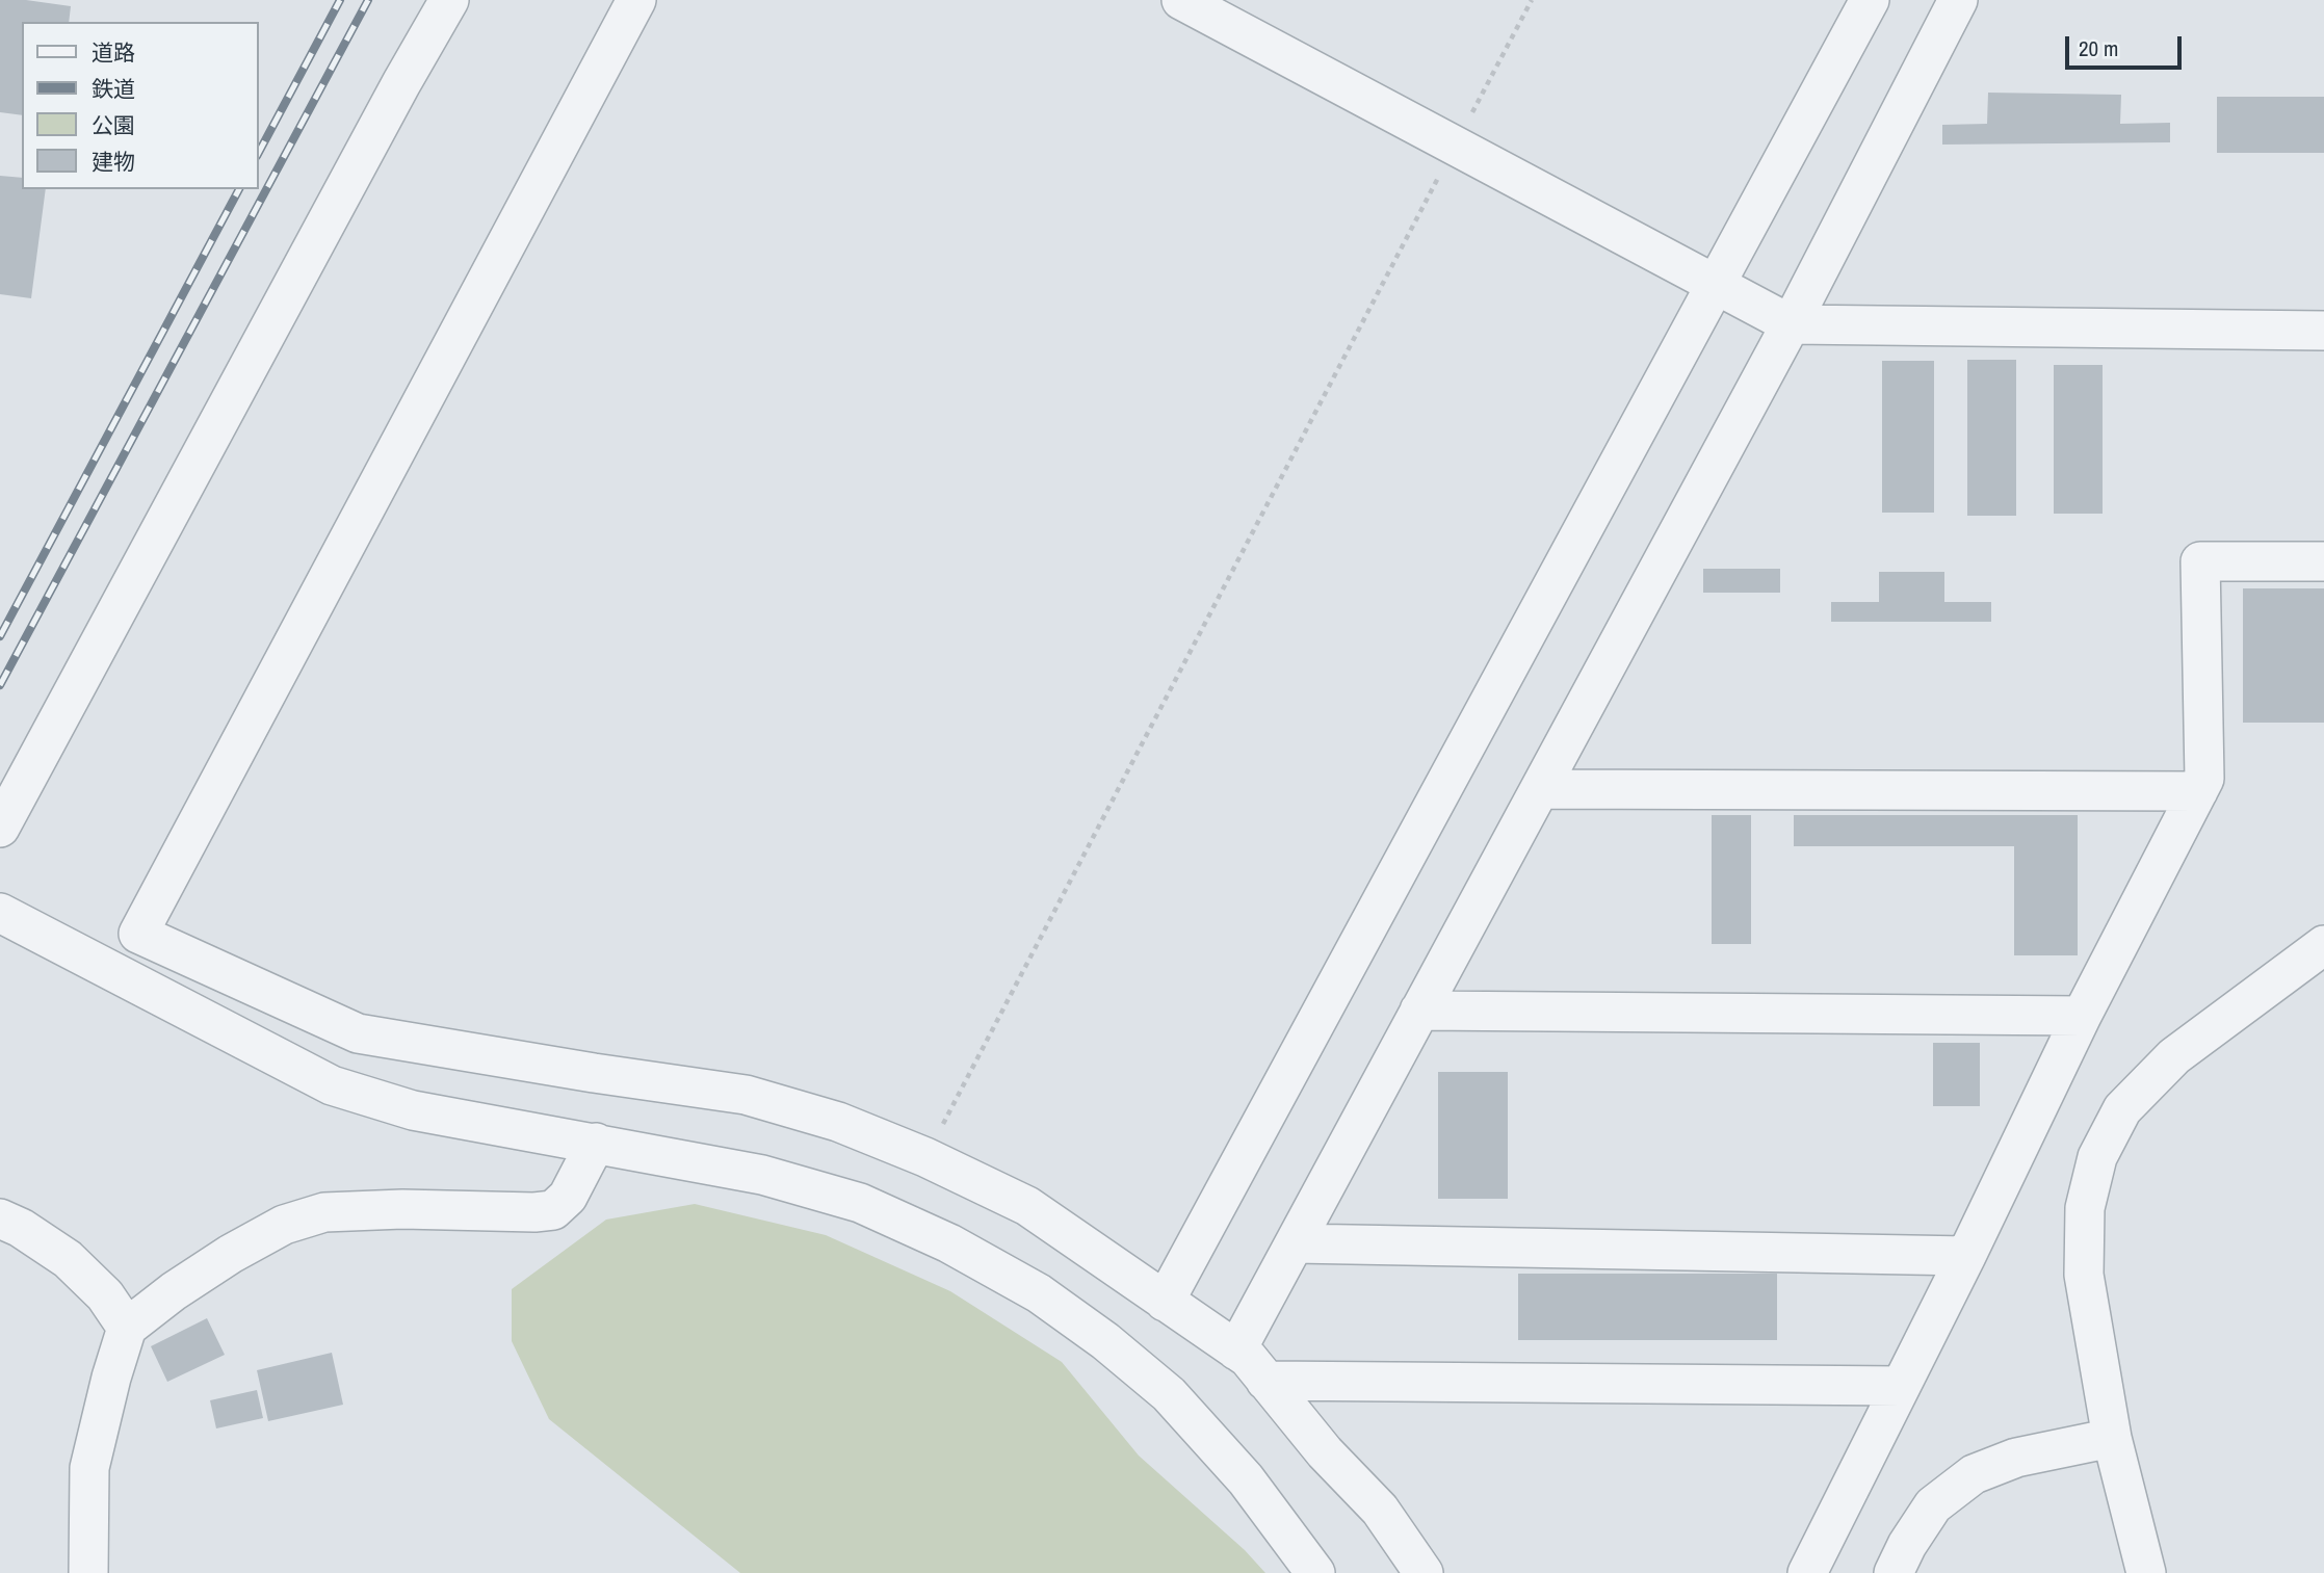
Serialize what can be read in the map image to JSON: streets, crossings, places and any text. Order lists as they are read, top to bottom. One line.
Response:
{"legend":["道路","鉄道","公園","建物"],"scale_bar":"20 m"}
